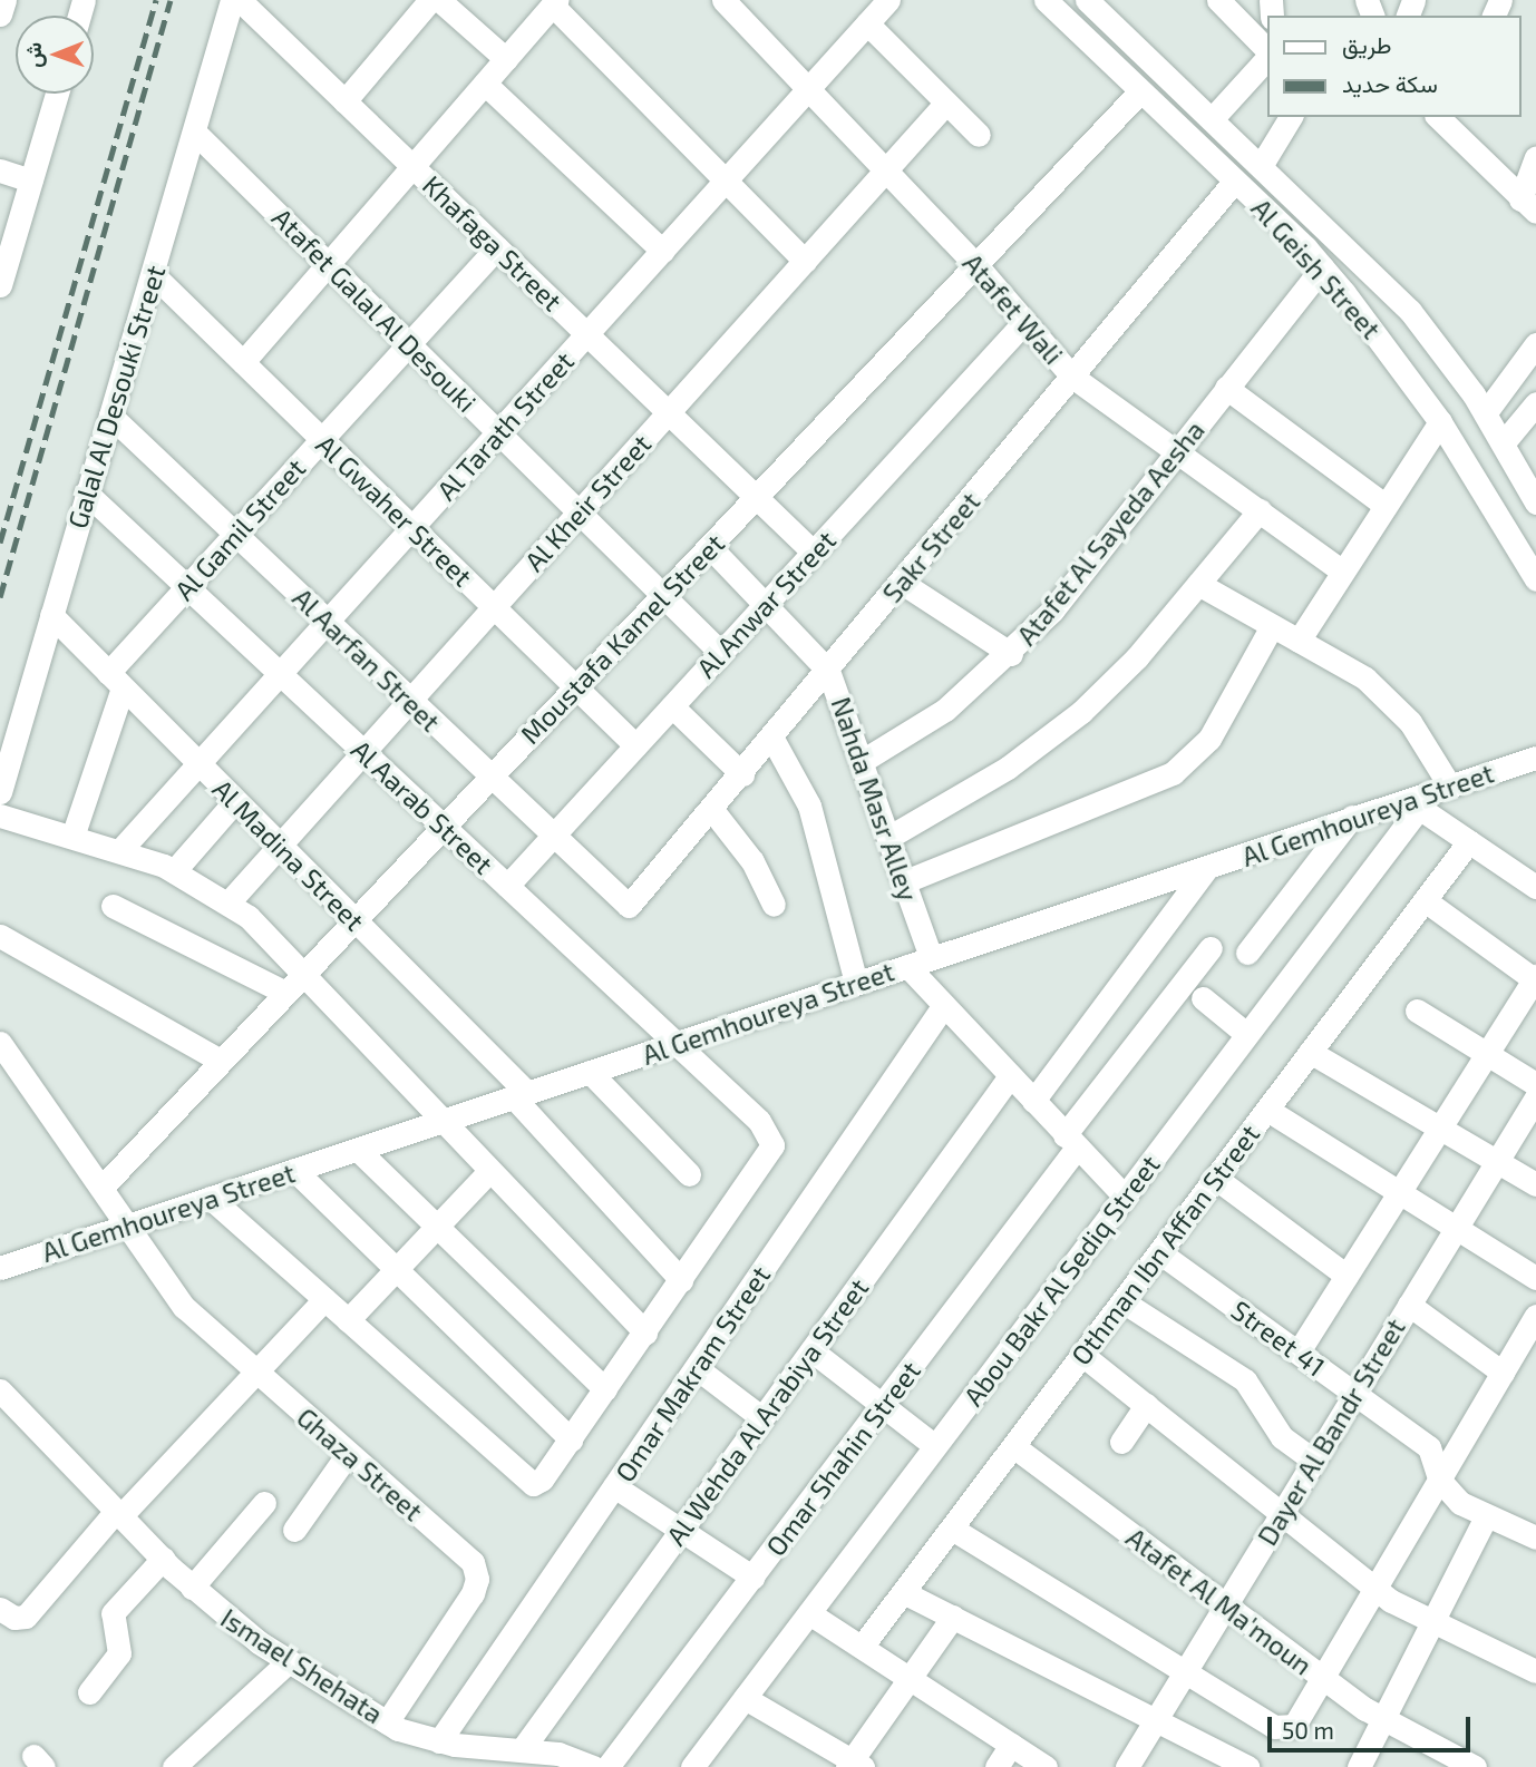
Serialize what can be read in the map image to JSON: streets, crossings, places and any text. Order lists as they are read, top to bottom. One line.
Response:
{"streets":{"street":["Khafaga Street","Al Geish Street","Atafet Wali","Atafet Galal Al Desouki","Galal Al Desouki Street","Al Tarath Street","Al Kheir Street","Al Gwaher Street","Al Gamil Street","Atafet Al Sayeda Aesha","Sakr Street","Al Anwar Street","Moustafa Kamel Street","Al Aarfan Street","Nahda Masr Alley","Al Aarab Street","Al Gemhoureya Street","Al Madina Street","Othman Ibn Affan Street","Abou Bakr Al Sediq Street","Street 41","Omar Makram Street","Al Wehda Al Arabiya Street","Dayer Al Bandr Street","Omar Shahin Street","Ghaza Street","Atafet Al Ma'moun","Ismael Shehata"]},"crossings":[["Khafaga Street","Al Tarath Street"],["Khafaga Street","Al Kheir Street"],["Khafaga Street","Al Gamil Street"],["Khafaga Street","Al Anwar Street"],["Khafaga Street","Moustafa Kamel Street"],["Al Geish Street","Atafet Al Sayeda Aesha"],["Al Geish Street","Sakr Street"],["Al Geish Street","Moustafa Kamel Street"],["Atafet Wali","Al Tarath Street"],["Atafet Wali","Al Kheir Street"],["Atafet Wali","Atafet Al Sayeda Aesha"],["Atafet Wali","Sakr Street"],["Atafet Wali","Al Anwar Street"],["Atafet Wali","Moustafa Kamel Street"],["Atafet Galal Al Desouki","Galal Al Desouki Street"],["Atafet Galal Al Desouki","Al Tarath Street"],["Atafet Galal Al Desouki","Al Kheir Street"],["Atafet Galal Al Desouki","Al Gamil Street"],["Atafet Galal Al Desouki","Al Anwar Street"],["Atafet Galal Al Desouki","Moustafa Kamel Street"],["Galal Al Desouki Street","Al Gwaher Street"],["Galal Al Desouki Street","Al Aarfan Street"],["Galal Al Desouki Street","Al Aarab Street"],["Galal Al Desouki Street","Al Madina Street"],["Al Tarath Street","Al Gwaher Street"],["Al Tarath Street","Al Aarfan Street"],["Al Tarath Street","Al Aarab Street"],["Al Tarath Street","Al Madina Street"],["Al Kheir Street","Al Gwaher Street"],["Al Kheir Street","Al Aarfan Street"],["Al Kheir Street","Al Aarab Street"],["Al Kheir Street","Al Madina Street"],["Al Gwaher Street","Al Gamil Street"],["Al Gwaher Street","Al Anwar Street"],["Al Gwaher Street","Moustafa Kamel Street"],["Al Gamil Street","Al Aarfan Street"],["Al Gamil Street","Al Aarab Street"],["Al Gamil Street","Al Madina Street"],["Atafet Al Sayeda Aesha","Nahda Masr Alley"],["Sakr Street","Al Aarfan Street"],["Sakr Street","Nahda Masr Alley"],["Al Anwar Street","Al Aarfan Street"],["Al Anwar Street","Nahda Masr Alley"],["Al Anwar Street","Al Aarab Street"],["Moustafa Kamel Street","Al Aarfan Street"],["Moustafa Kamel Street","Nahda Masr Alley"],["Moustafa Kamel Street","Al Aarab Street"],["Moustafa Kamel Street","Al Madina Street"],["Moustafa Kamel Street","Ghaza Street"],["Nahda Masr Alley","Al Gemhoureya Street"],["Al Aarab Street","Al Gemhoureya Street"],["Al Aarab Street","Al Madina Street"],["Al Gemhoureya Street","Al Madina Street"],["Al Gemhoureya Street","Abou Bakr Al Sediq Street"],["Al Gemhoureya Street","Ghaza Street"],["Othman Ibn Affan Street","Street 41"],["Othman Ibn Affan Street","Atafet Al Ma'moun"],["Street 41","Dayer Al Bandr Street"],["Omar Makram Street","Ismael Shehata"],["Al Wehda Al Arabiya Street","Ismael Shehata"],["Dayer Al Bandr Street","Atafet Al Ma'moun"],["Ghaza Street","Ismael Shehata"]],"legend":["طريق","سكة حديد"],"scale_bar":"50 m","north":"left"}
